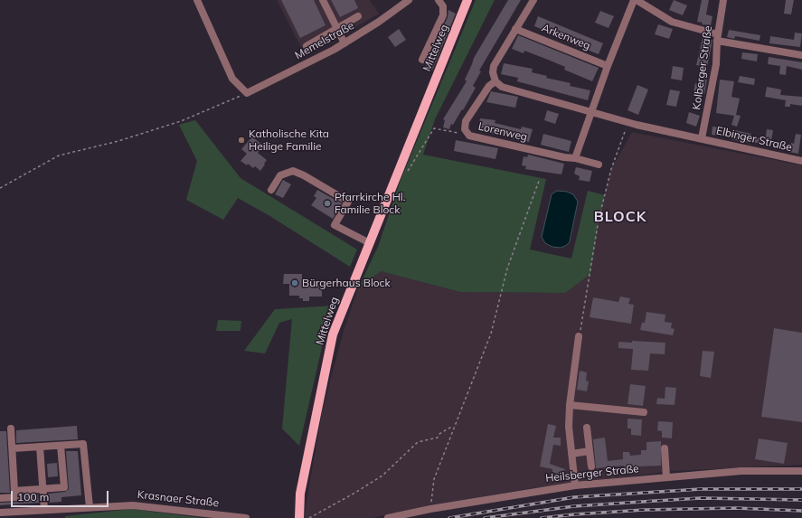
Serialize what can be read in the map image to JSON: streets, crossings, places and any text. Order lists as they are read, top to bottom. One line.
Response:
{"streets":{"main road":["Mittelweg"],"street":["Arkenweg","Memelstraße","Kolberger Straße","Lorenweg","Elbinger Straße","Heilsberger Straße","Krasnaer Straße"]},"crossings":[["Kolberger Straße","Elbinger Straße"],["Lorenweg","Elbinger Straße"]],"districts":["BLOCK"],"places":["Katholische Kita Heilige Familie","Pfarrkirche Hl. Familie Block","Bürgerhaus Block"],"scale_bar":"100 m"}
